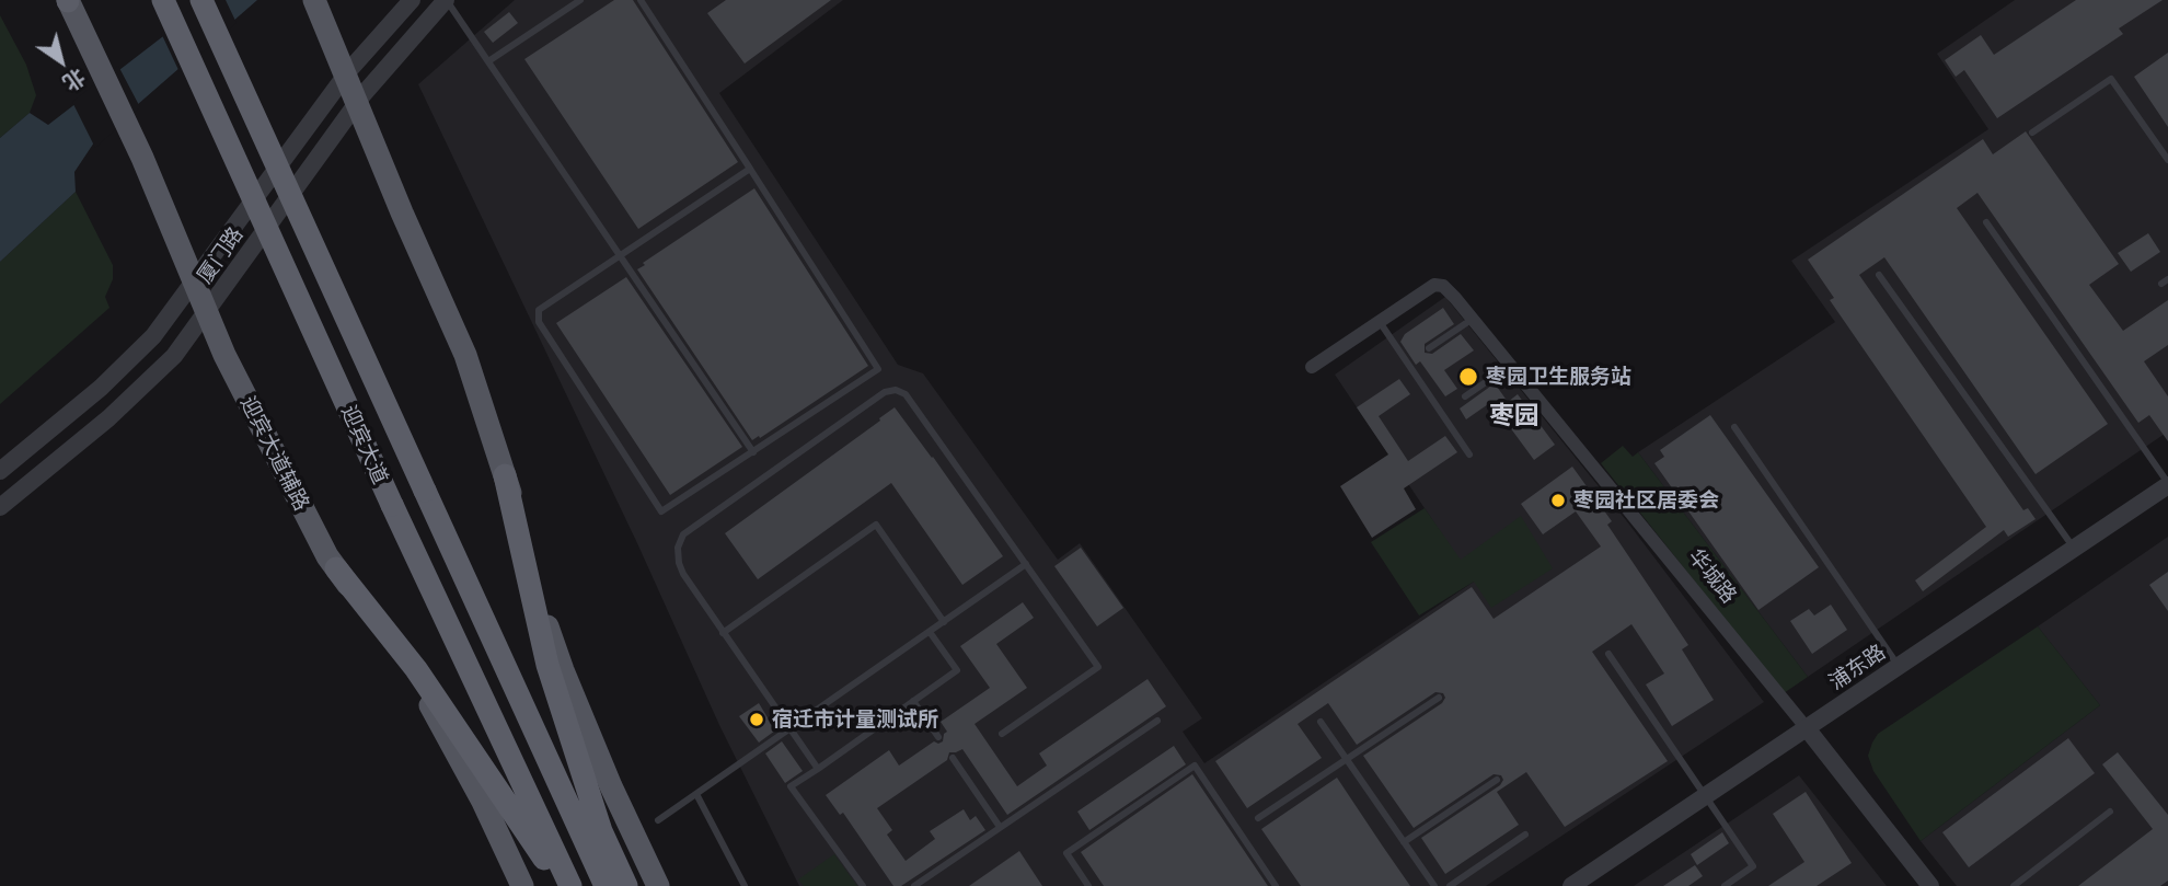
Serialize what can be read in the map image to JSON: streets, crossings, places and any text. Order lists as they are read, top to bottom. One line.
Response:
{"streets":{"highway":["迎宾大道"],"main road":["迎宾大道辅路"],"street":["厦门路","华城路","浦东路"]},"crossings":[["厦门路","迎宾大道辅路"],["华城路","浦东路"]],"districts":["枣园"],"places":["枣园卫生服务站","枣园社区居委会","宿迁市计量测试所"],"north":"bottom right"}
